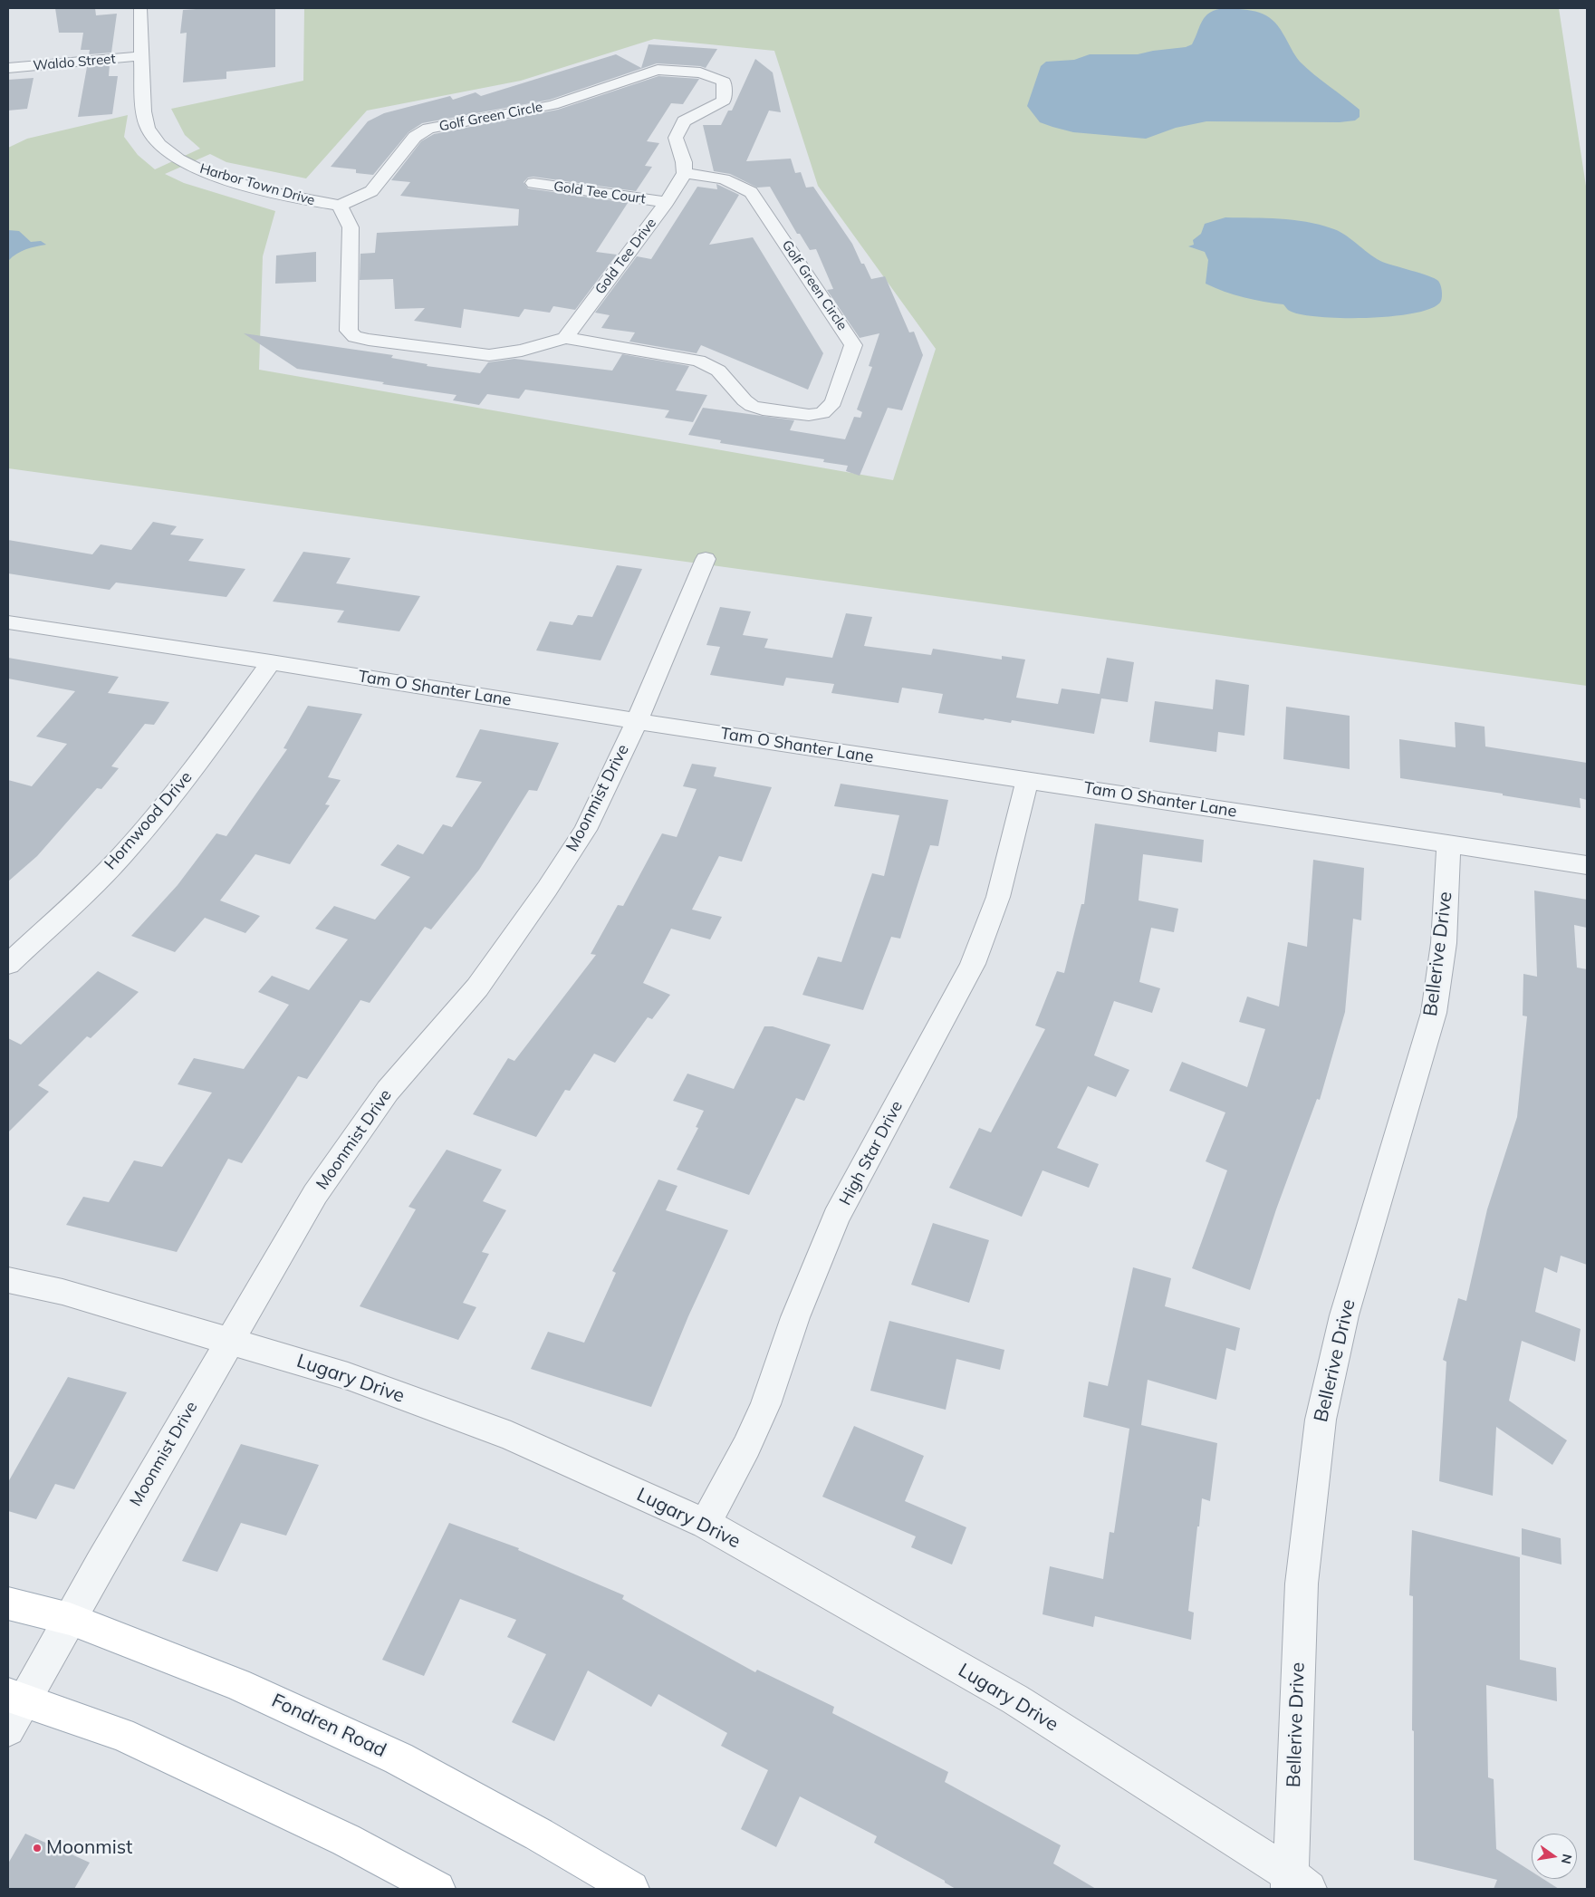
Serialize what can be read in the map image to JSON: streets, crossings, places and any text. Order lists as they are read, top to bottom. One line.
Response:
{"streets":{"main road":["Fondren Road"],"street":["Waldo Street","Golf Green Circle","Harbor Town Drive","Gold Tee Court","Gold Tee Drive","Tam O Shanter Lane","Moonmist Drive","Hornwood Drive","Bellerive Drive","High Star Drive","Lugary Drive"]},"crossings":[["Waldo Street","Harbor Town Drive"],["Golf Green Circle","Harbor Town Drive"],["Golf Green Circle","Gold Tee Drive"],["Gold Tee Court","Gold Tee Drive"],["Tam O Shanter Lane","Moonmist Drive"],["Tam O Shanter Lane","Hornwood Drive"],["Tam O Shanter Lane","Bellerive Drive"],["Tam O Shanter Lane","High Star Drive"],["Moonmist Drive","Lugary Drive"],["Moonmist Drive","Fondren Road"],["Bellerive Drive","Lugary Drive"],["High Star Drive","Lugary Drive"]],"places":["Moonmist"],"north":"right"}
